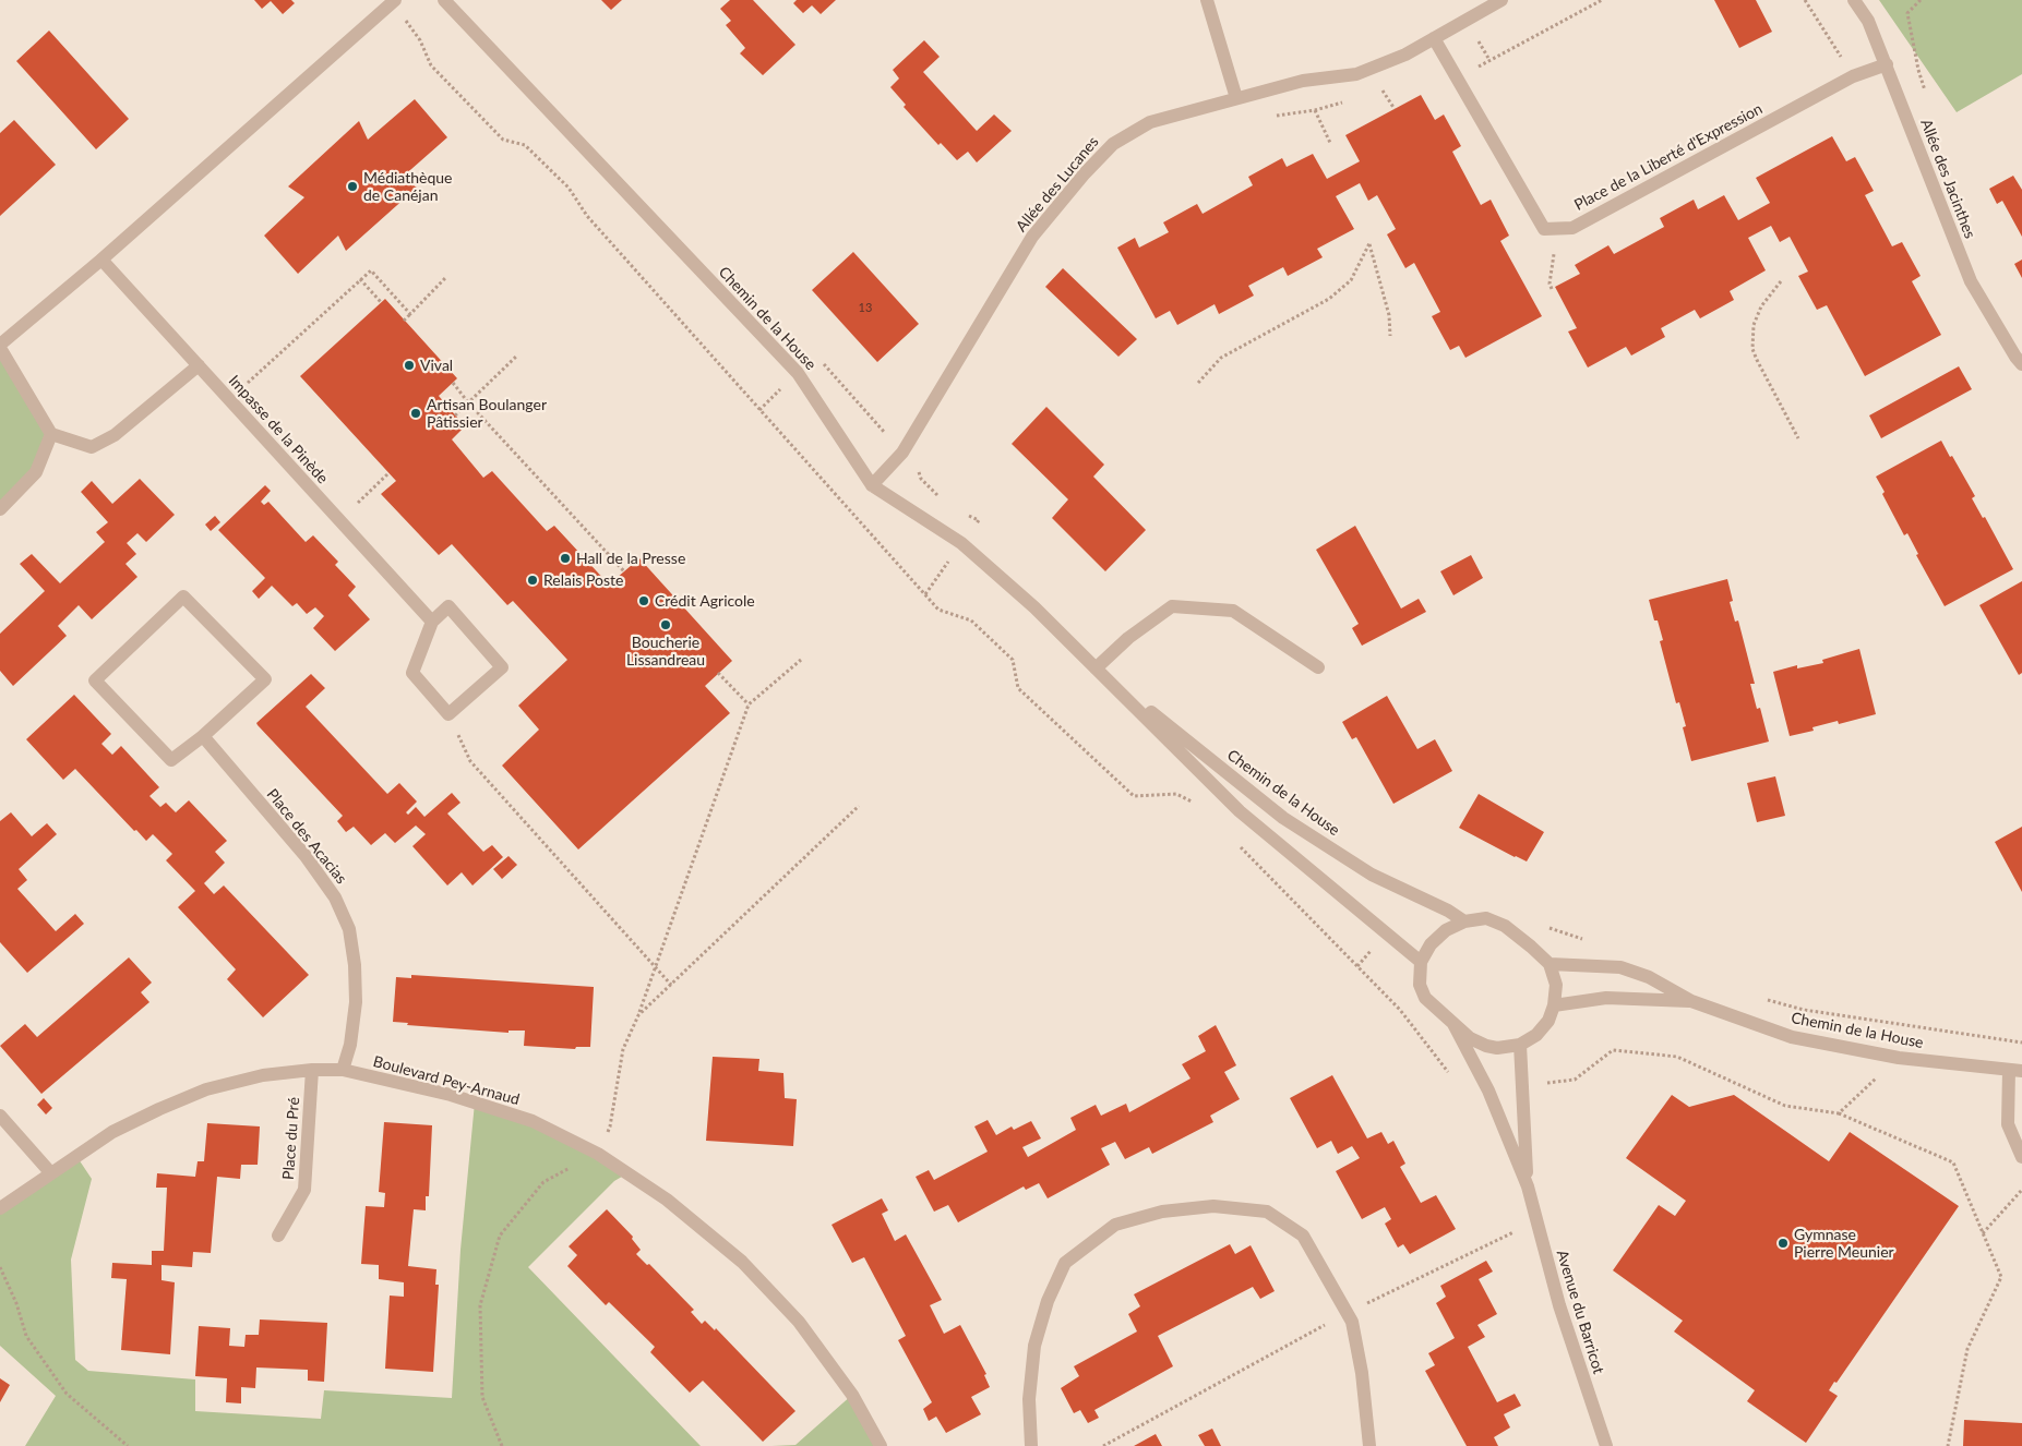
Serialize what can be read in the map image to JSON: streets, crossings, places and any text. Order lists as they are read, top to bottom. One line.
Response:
{"streets":{"street":["Place de la Liberté d'Expression","Allée des Jacinthes","Allée des Lucanes","Chemin de la House","Impasse de la Pinède","Place des Acacias","Boulevard Pey-Arnaud","Place du Pré","Avenue du Barricot"]},"crossings":[["Place de la Liberté d'Expression","Allée des Jacinthes"],["Place de la Liberté d'Expression","Allée des Lucanes"],["Allée des Lucanes","Chemin de la House"],["Chemin de la House","Avenue du Barricot"],["Place des Acacias","Boulevard Pey-Arnaud"],["Boulevard Pey-Arnaud","Place du Pré"]],"places":["Médiathèque de Canéjan","Vival","Artisan Boulanger Pâtissier","Hall de la Presse","Relais Poste","Crédit Agricole","Boucherie Lissandreau","Gymnase Pierre Meunier"],"house_numbers":["13"]}
